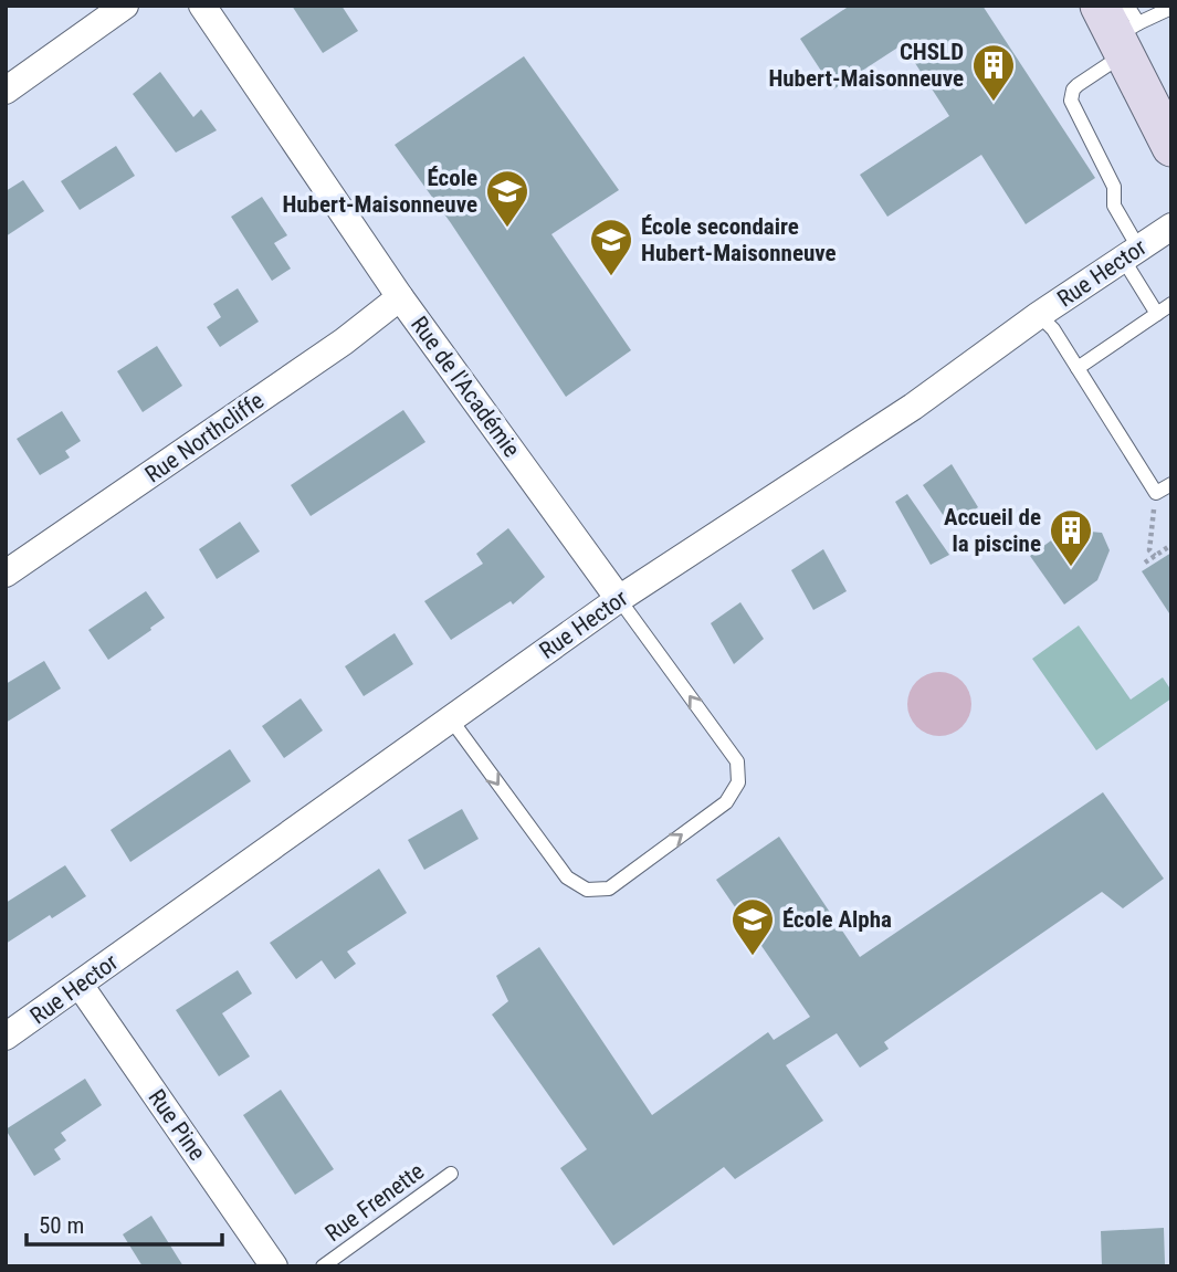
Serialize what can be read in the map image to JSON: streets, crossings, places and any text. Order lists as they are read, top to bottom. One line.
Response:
{"streets":{"street":["Rue Hector","Rue de l'Académie","Rue Northcliffe","Rue Pine"],"lane":["Rue Frenette"]},"crossings":[["Rue Hector","Rue de l'Académie"],["Rue Hector","Rue Pine"],["Rue de l'Académie","Rue Northcliffe"]],"places":{"building":["CHSLD Hubert-Maisonneuve","Accueil de la piscine"],"school or university":["École Hubert-Maisonneuve","École secondaire Hubert-Maisonneuve","École Alpha"]},"scale_bar":"50 m"}
